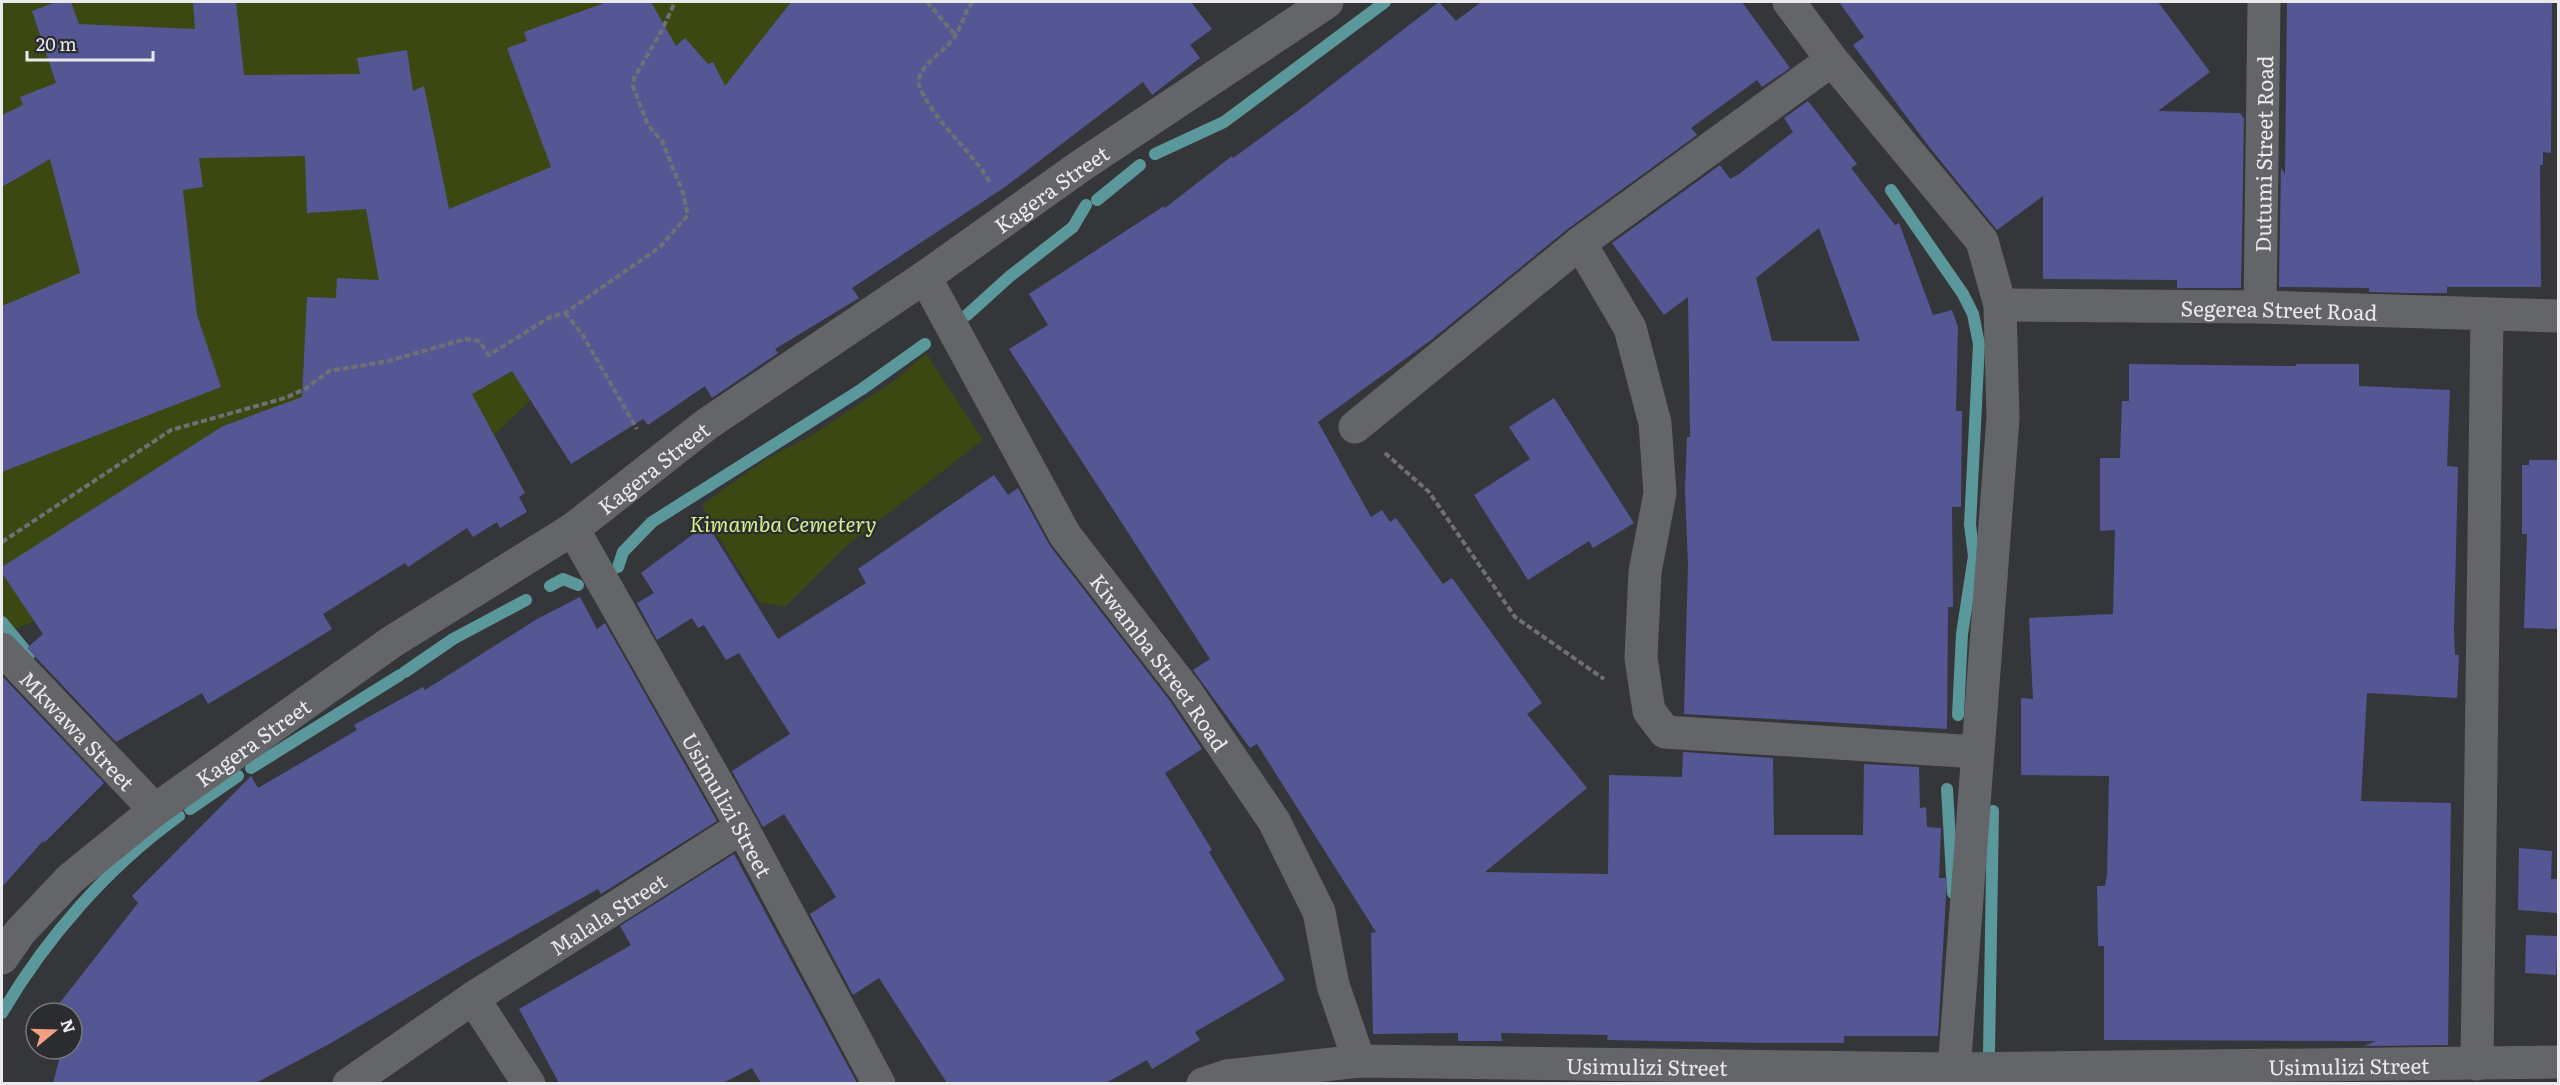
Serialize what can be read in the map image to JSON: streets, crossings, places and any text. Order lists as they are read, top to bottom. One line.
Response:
{"streets":{"street":["Dutumi Street Road","Kagera Street","Segerea Street Road","Kiwamba Street Road","Mkwawa Street","Usimulizi Street","Malala Street"]},"crossings":[["Dutumi Street Road","Segerea Street Road"],["Kagera Street","Kiwamba Street Road"],["Kagera Street","Mkwawa Street"],["Kagera Street","Usimulizi Street"],["Kiwamba Street Road","Usimulizi Street"],["Usimulizi Street","Malala Street"]],"parks":["Kimamba Cemetery"],"scale_bar":"20 m","north":"right"}
